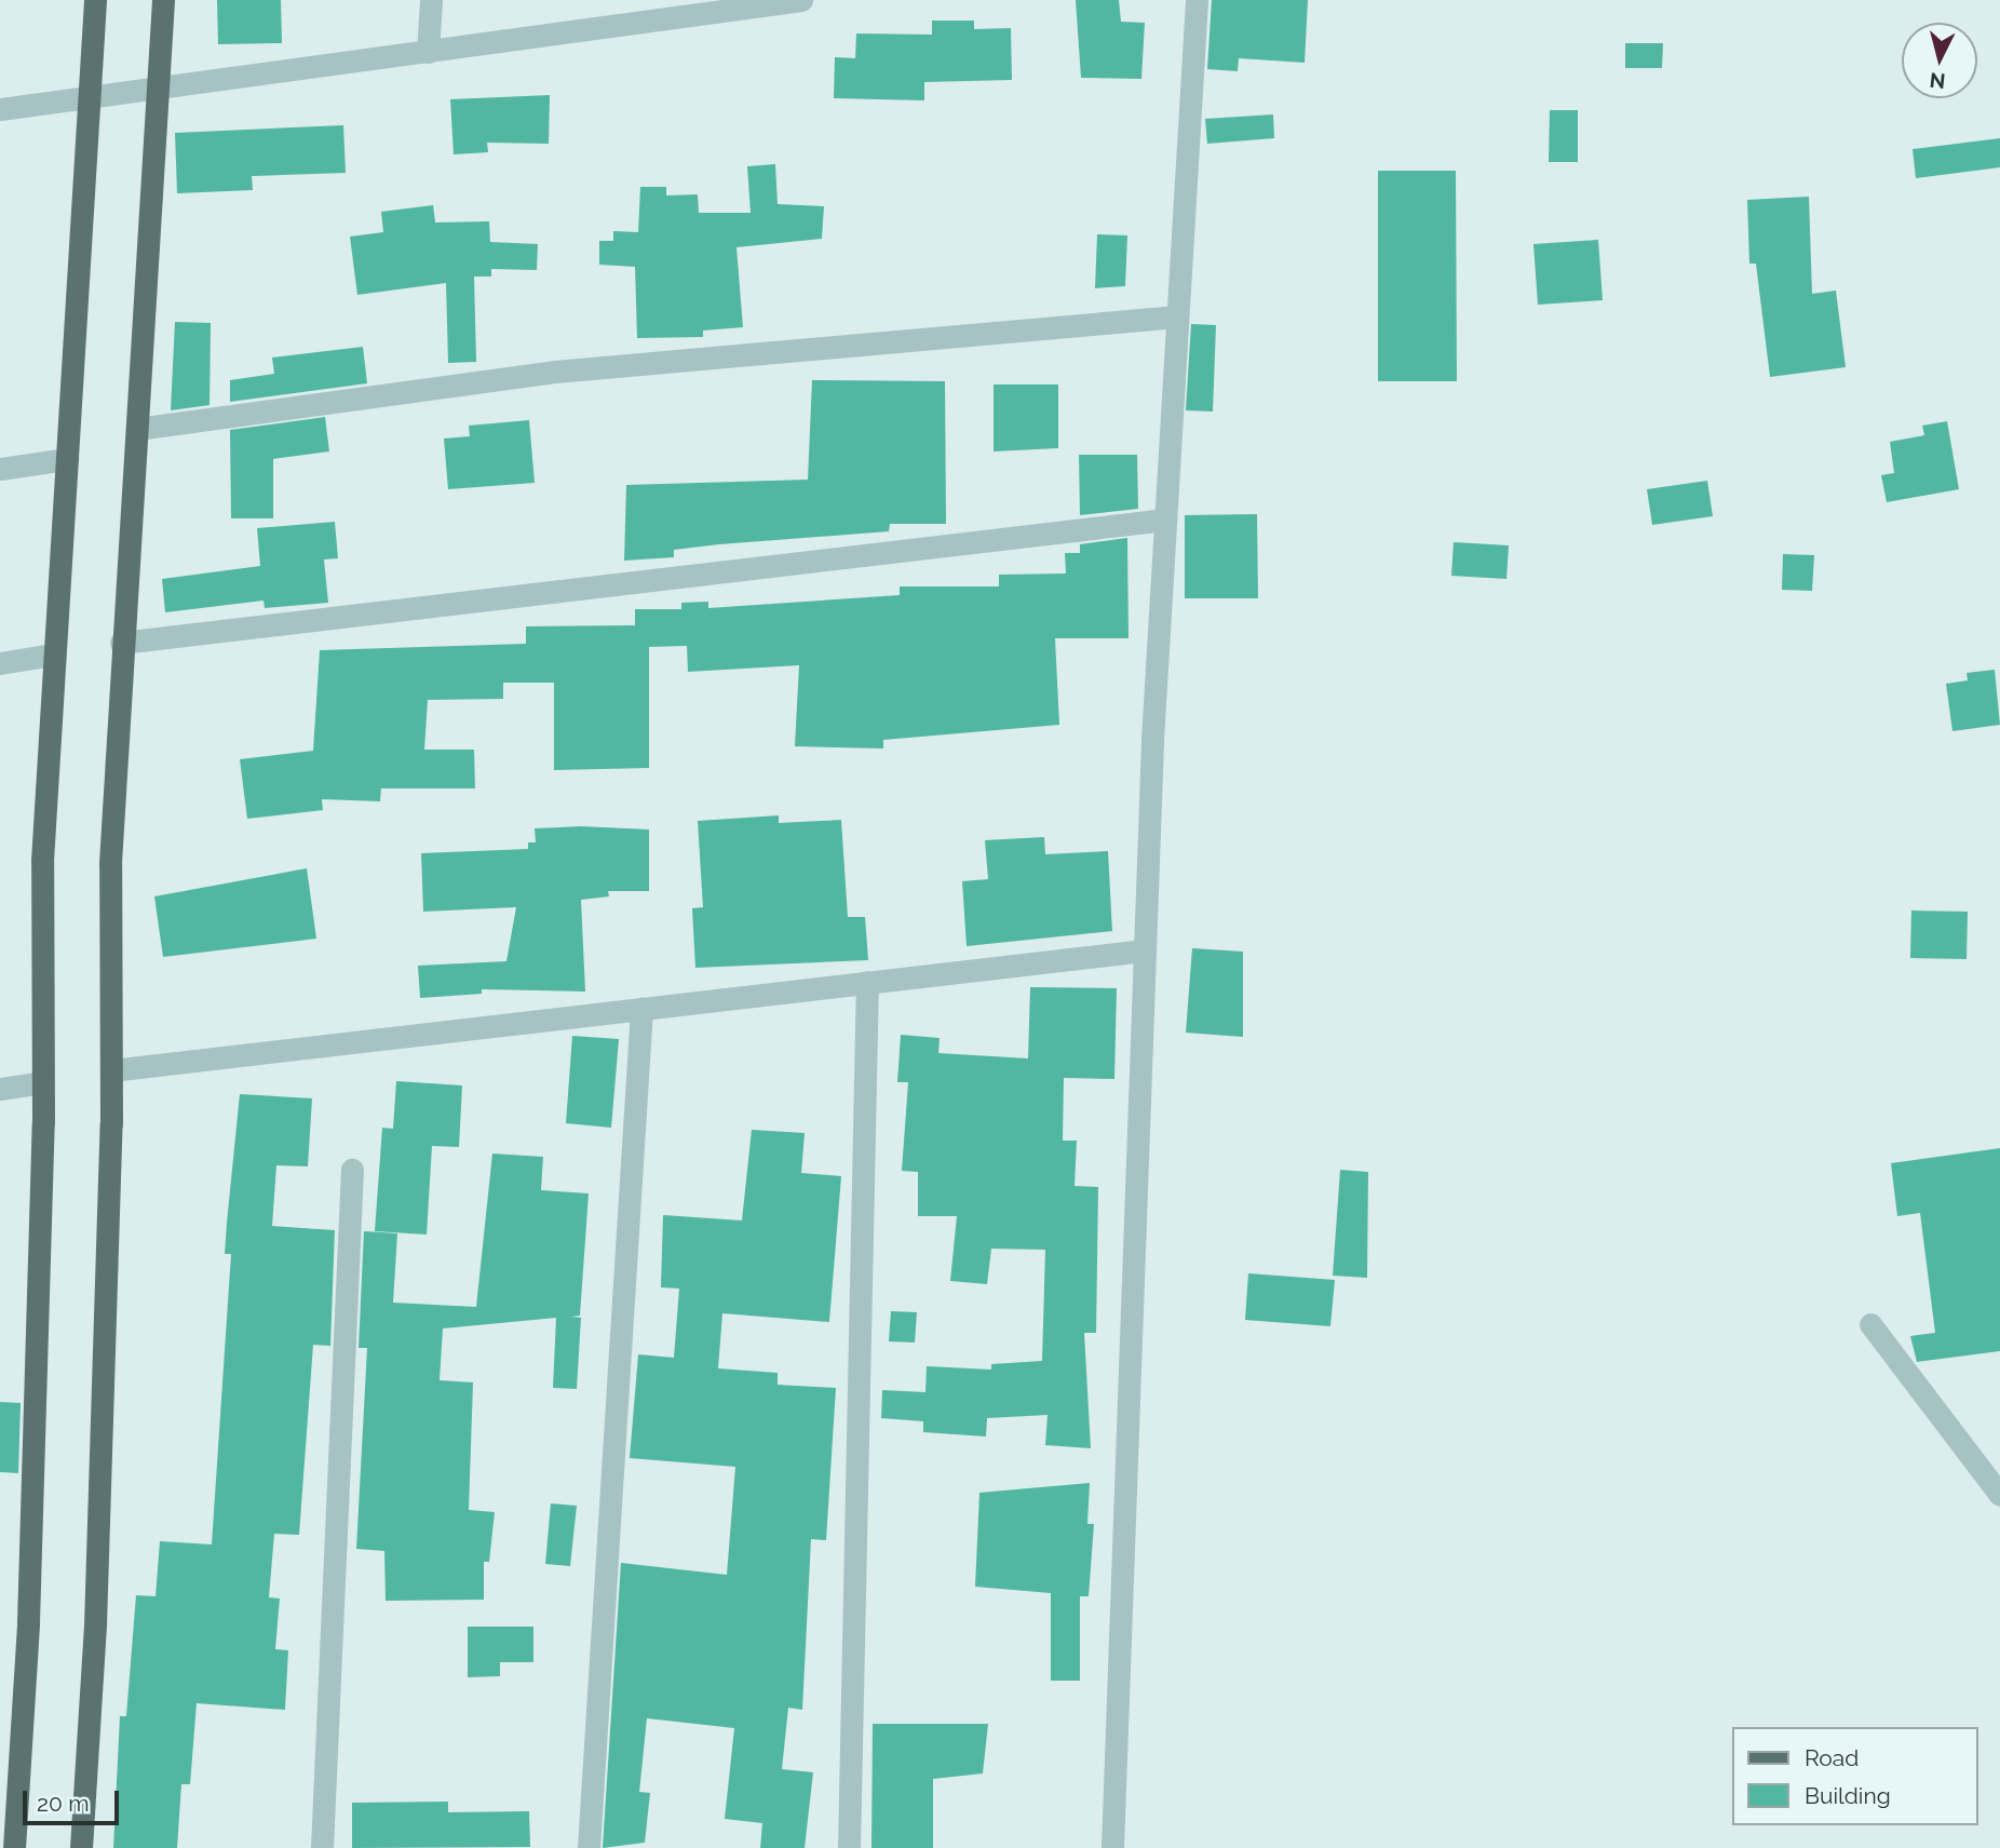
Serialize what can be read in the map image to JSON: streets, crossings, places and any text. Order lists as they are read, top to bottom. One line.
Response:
{"legend":["Road","Building"],"scale_bar":"20 m","north":"bottom"}
